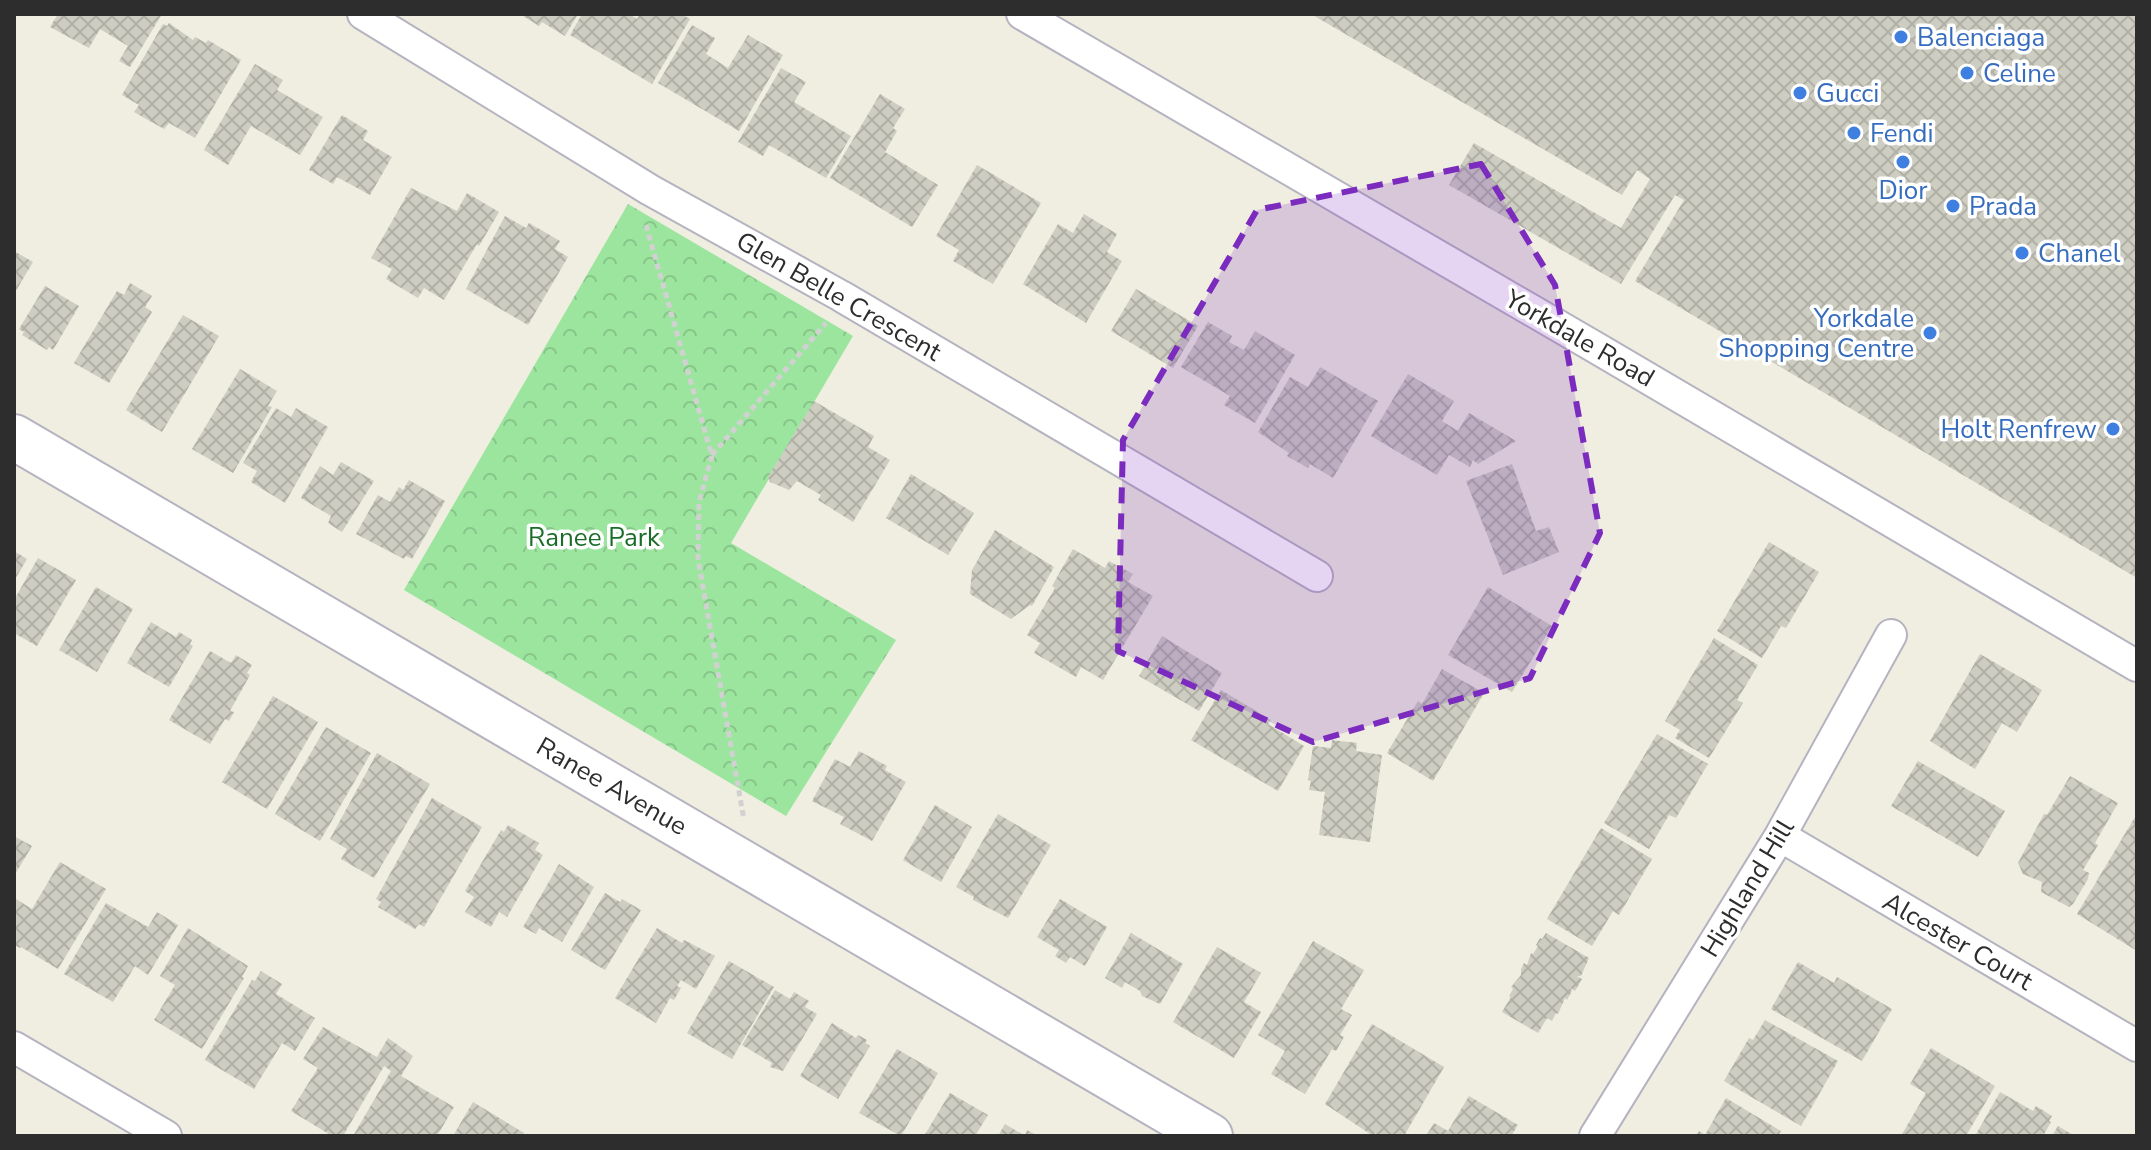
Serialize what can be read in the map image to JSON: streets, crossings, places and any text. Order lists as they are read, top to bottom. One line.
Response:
{"streets":{"street":["Glen Belle Crescent","Yorkdale Road","Ranee Avenue","Highland Hill","Alcester Court"]},"crossings":[["Highland Hill","Alcester Court"]],"parks":["Ranee Park"],"places":["Balenciaga","Celine","Gucci","Fendi","Dior","Prada","Chanel","Yorkdale Shopping Centre","Holt Renfrew"]}
